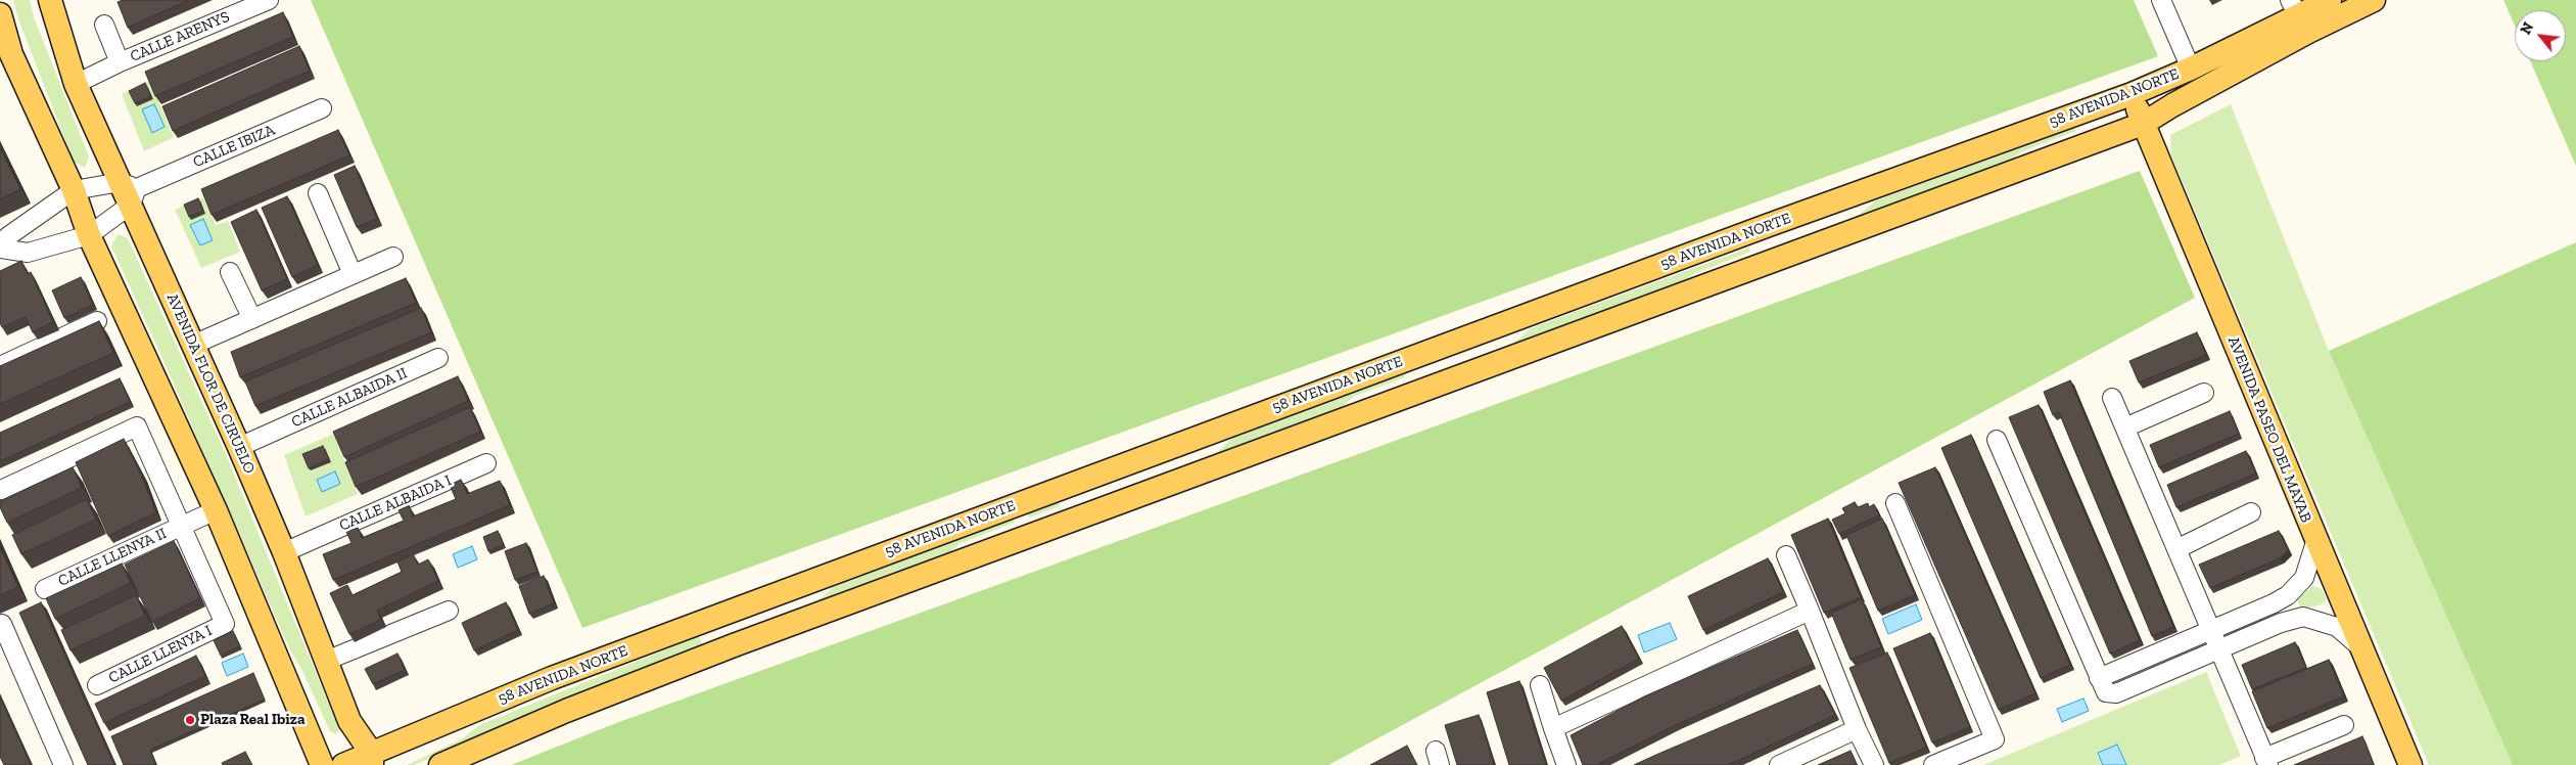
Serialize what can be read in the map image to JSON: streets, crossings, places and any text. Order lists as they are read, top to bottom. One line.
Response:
{"streets":{"main road":["58 AVENIDA NORTE","AVENIDA FLOR DE CIRUELO","AVENIDA PASEO DEL MAYAB"],"street":["CALLE ARENYS","CALLE IBIZA","CALLE ALBAIDA II","CALLE ALBAIDA I","CALLE LLENYA II","CALLE LLENYA I"]},"crossings":[["CALLE ARENYS","AVENIDA FLOR DE CIRUELO"],["58 AVENIDA NORTE","AVENIDA FLOR DE CIRUELO"],["58 AVENIDA NORTE","AVENIDA PASEO DEL MAYAB"],["CALLE IBIZA","AVENIDA FLOR DE CIRUELO"],["AVENIDA FLOR DE CIRUELO","CALLE ALBAIDA II"],["AVENIDA FLOR DE CIRUELO","CALLE ALBAIDA I"],["CALLE LLENYA II","CALLE LLENYA I"]],"places":["Plaza Real Ibiza"],"north":"top left"}
